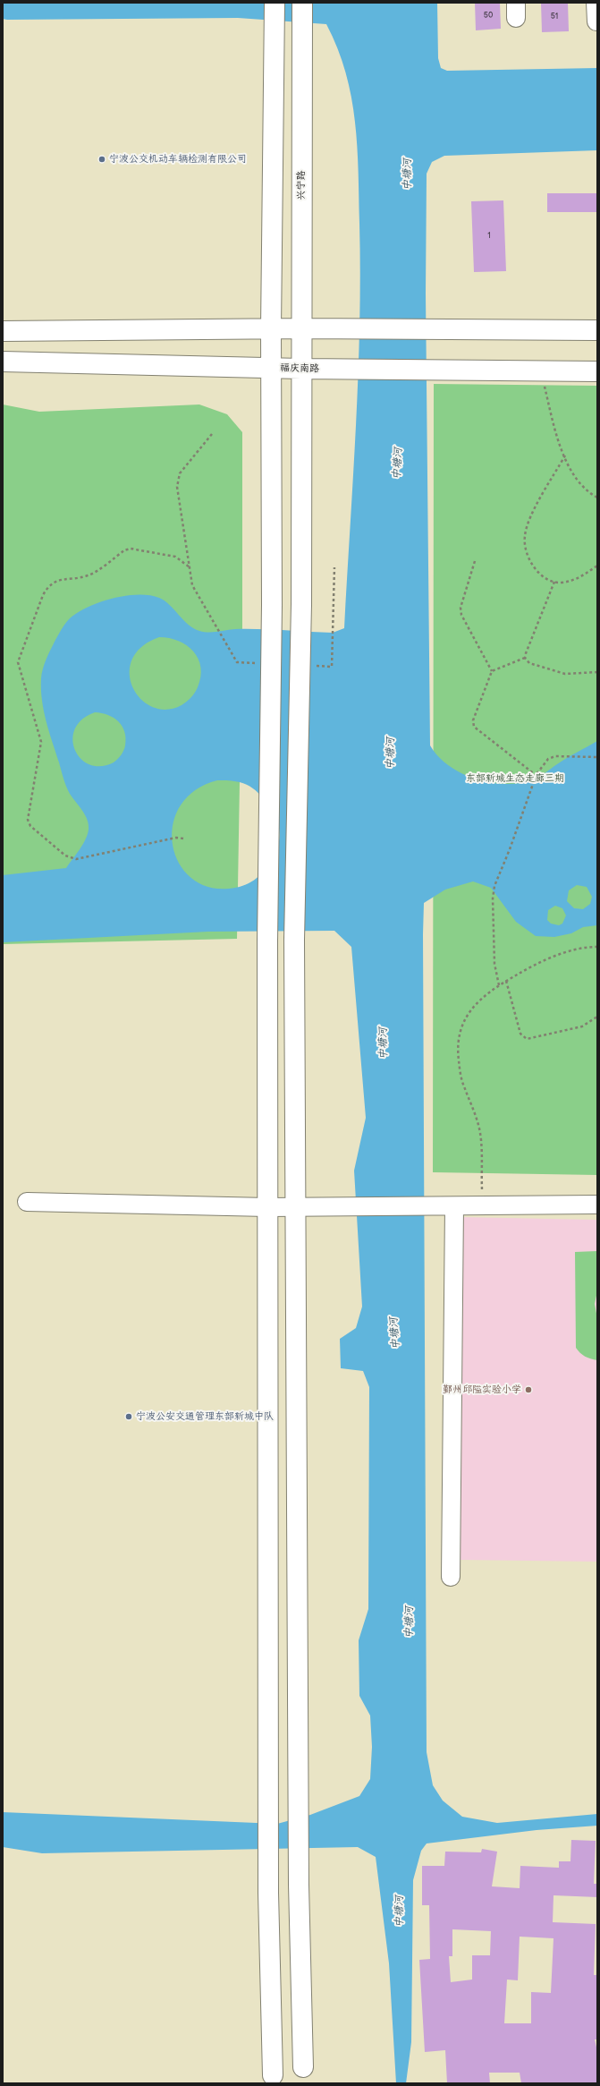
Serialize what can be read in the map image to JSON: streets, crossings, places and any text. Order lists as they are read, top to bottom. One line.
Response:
{"streets":{"main road":["兴宁路","福庆南路"]},"crossings":[["兴宁路","福庆南路"]],"water":["中塘河"],"parks":["东部新城生态走廊三期"],"places":["宁波公交机动车辆检测有限公司","鄞州邱隘实验小学","宁波公安交通管理东部新城中队"],"house_numbers":["50","51","1"]}
